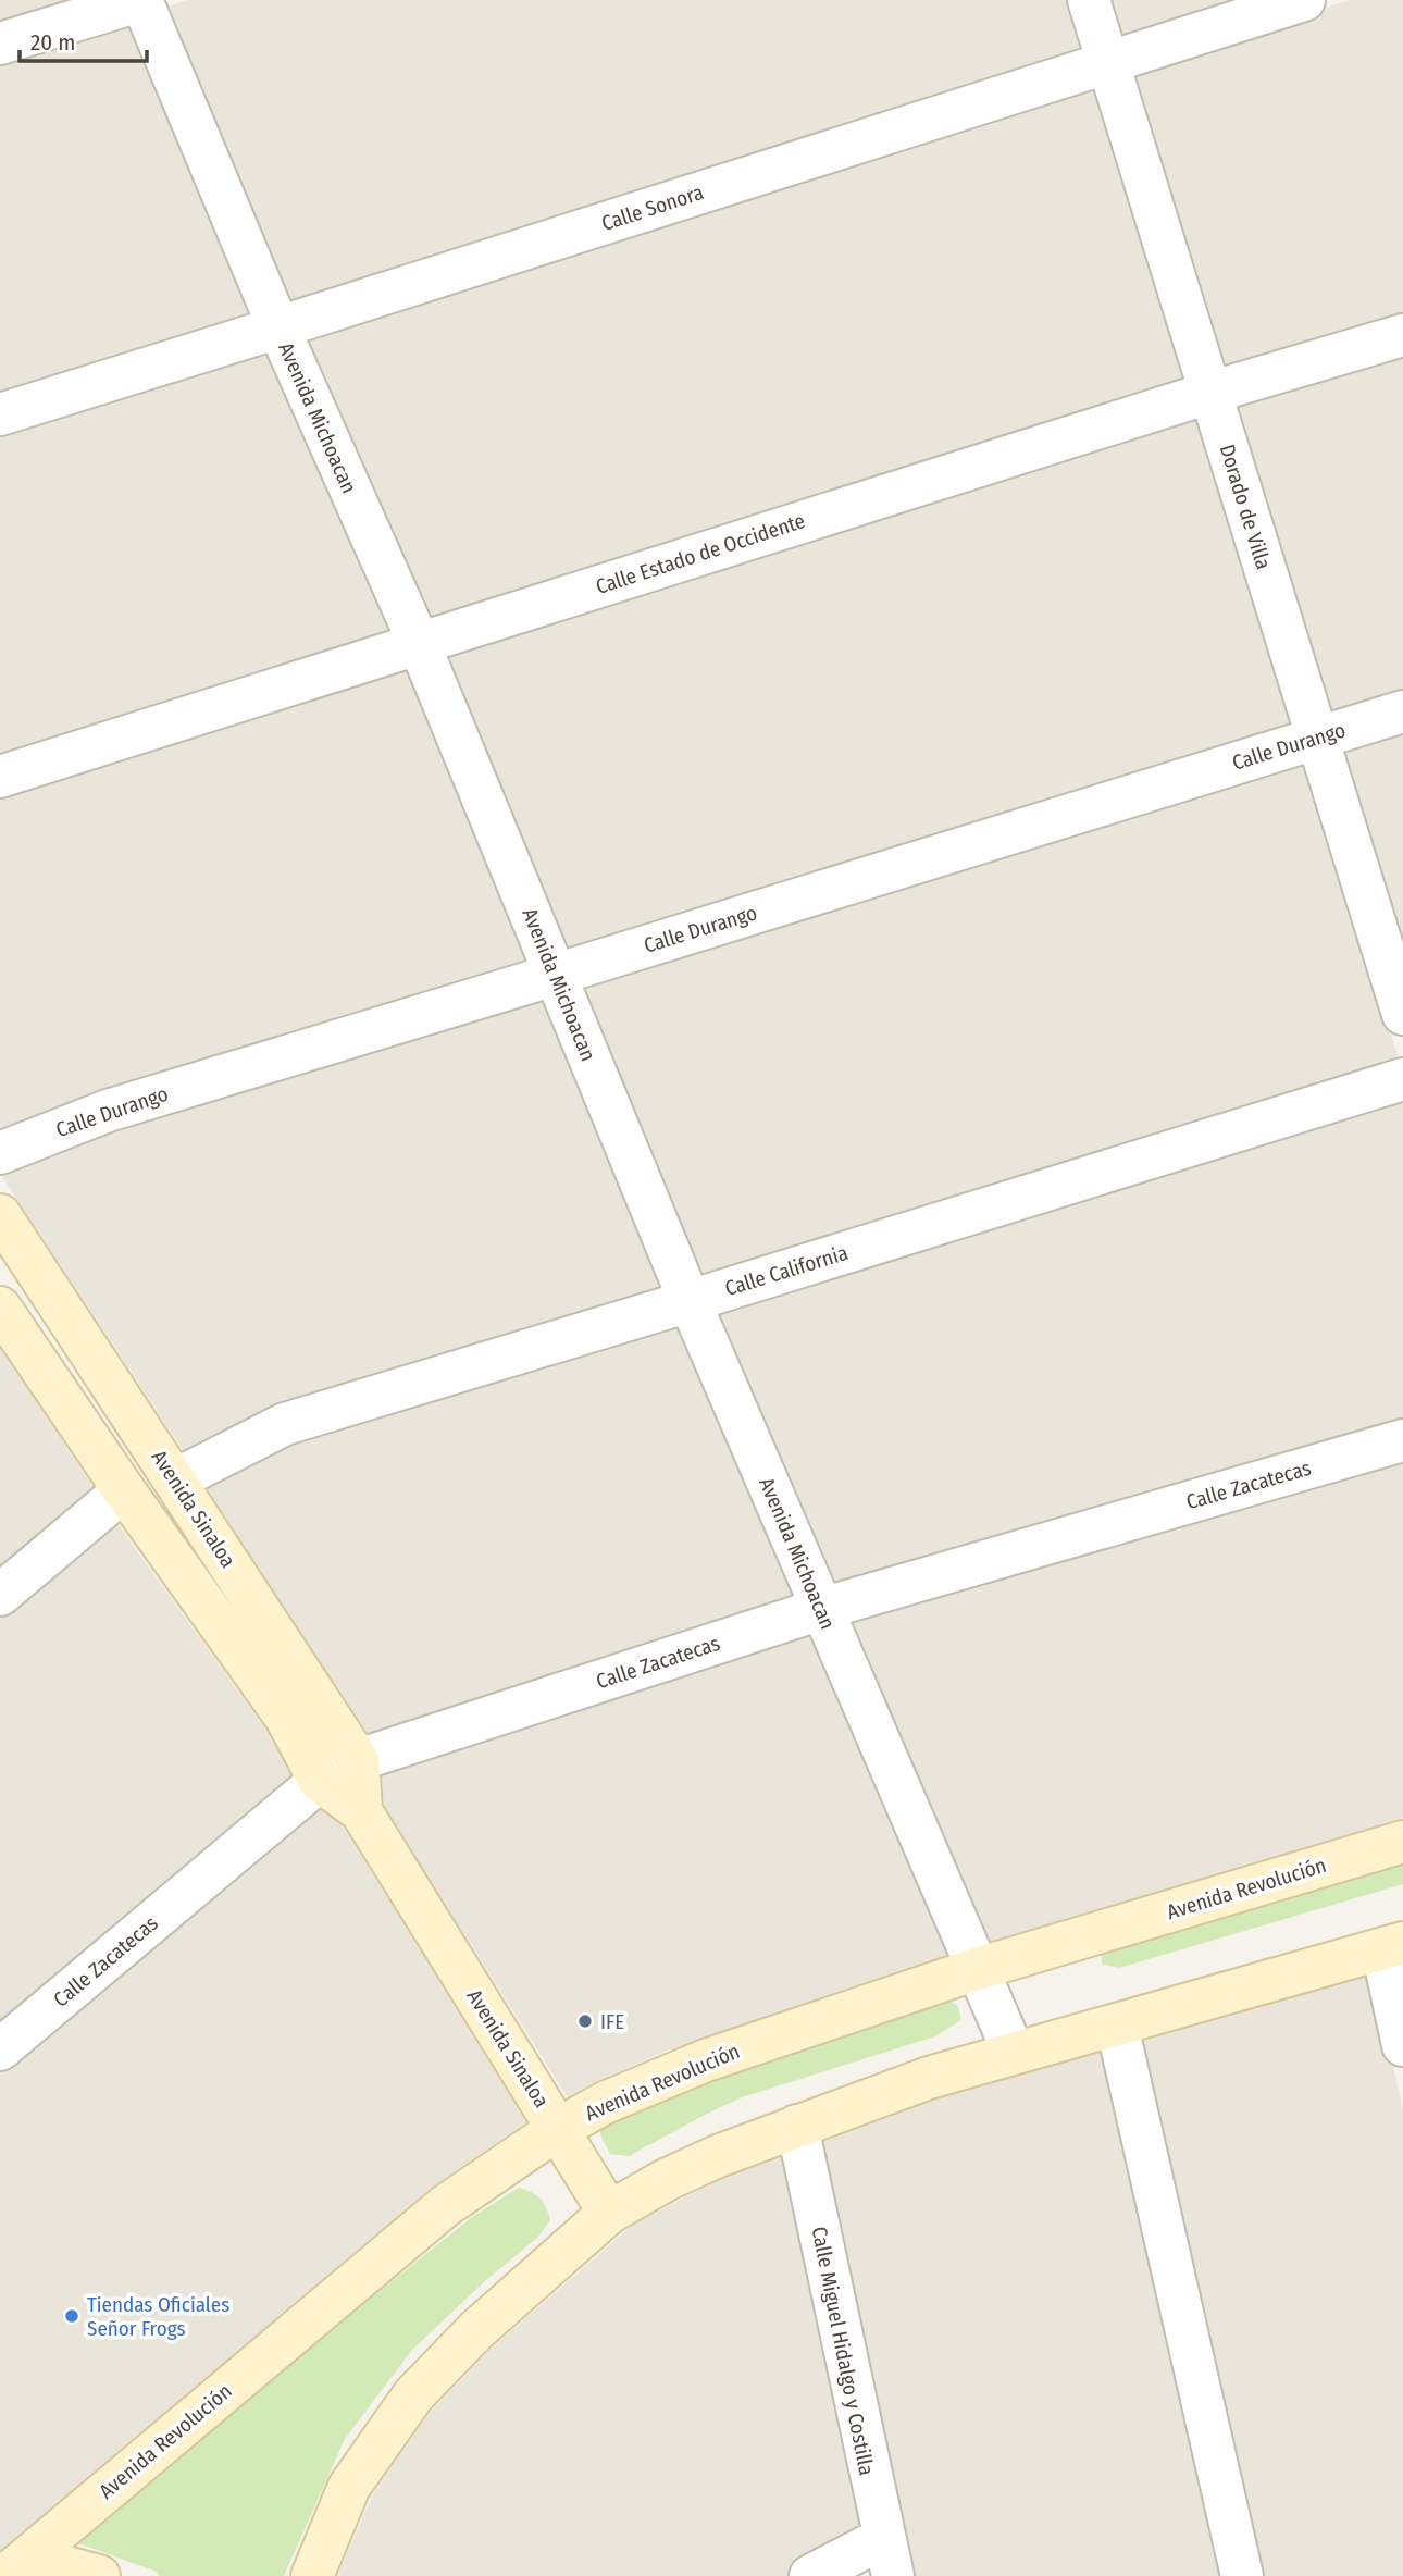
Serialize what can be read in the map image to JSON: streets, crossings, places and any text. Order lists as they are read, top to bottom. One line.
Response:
{"streets":{"street":["Calle Sonora","Avenida Michoacan","Dorado de Villa","Calle Estado de Occidente","Calle Durango","Calle California","Calle Zacatecas","Avenida Sinaloa","Avenida Revolución","Calle Miguel Hidalgo y Costilla"]},"crossings":[["Calle Sonora","Avenida Michoacan"],["Calle Sonora","Dorado de Villa"],["Avenida Michoacan","Calle Estado de Occidente"],["Avenida Michoacan","Calle Durango"],["Avenida Michoacan","Calle California"],["Avenida Michoacan","Calle Zacatecas"],["Avenida Michoacan","Avenida Revolución"],["Dorado de Villa","Calle Estado de Occidente"],["Dorado de Villa","Calle Durango"],["Calle California","Avenida Sinaloa"],["Calle Zacatecas","Avenida Sinaloa"],["Avenida Sinaloa","Avenida Revolución"]],"places":["IFE","Tiendas Oficiales Señor Frogs"],"scale_bar":"20 m"}
